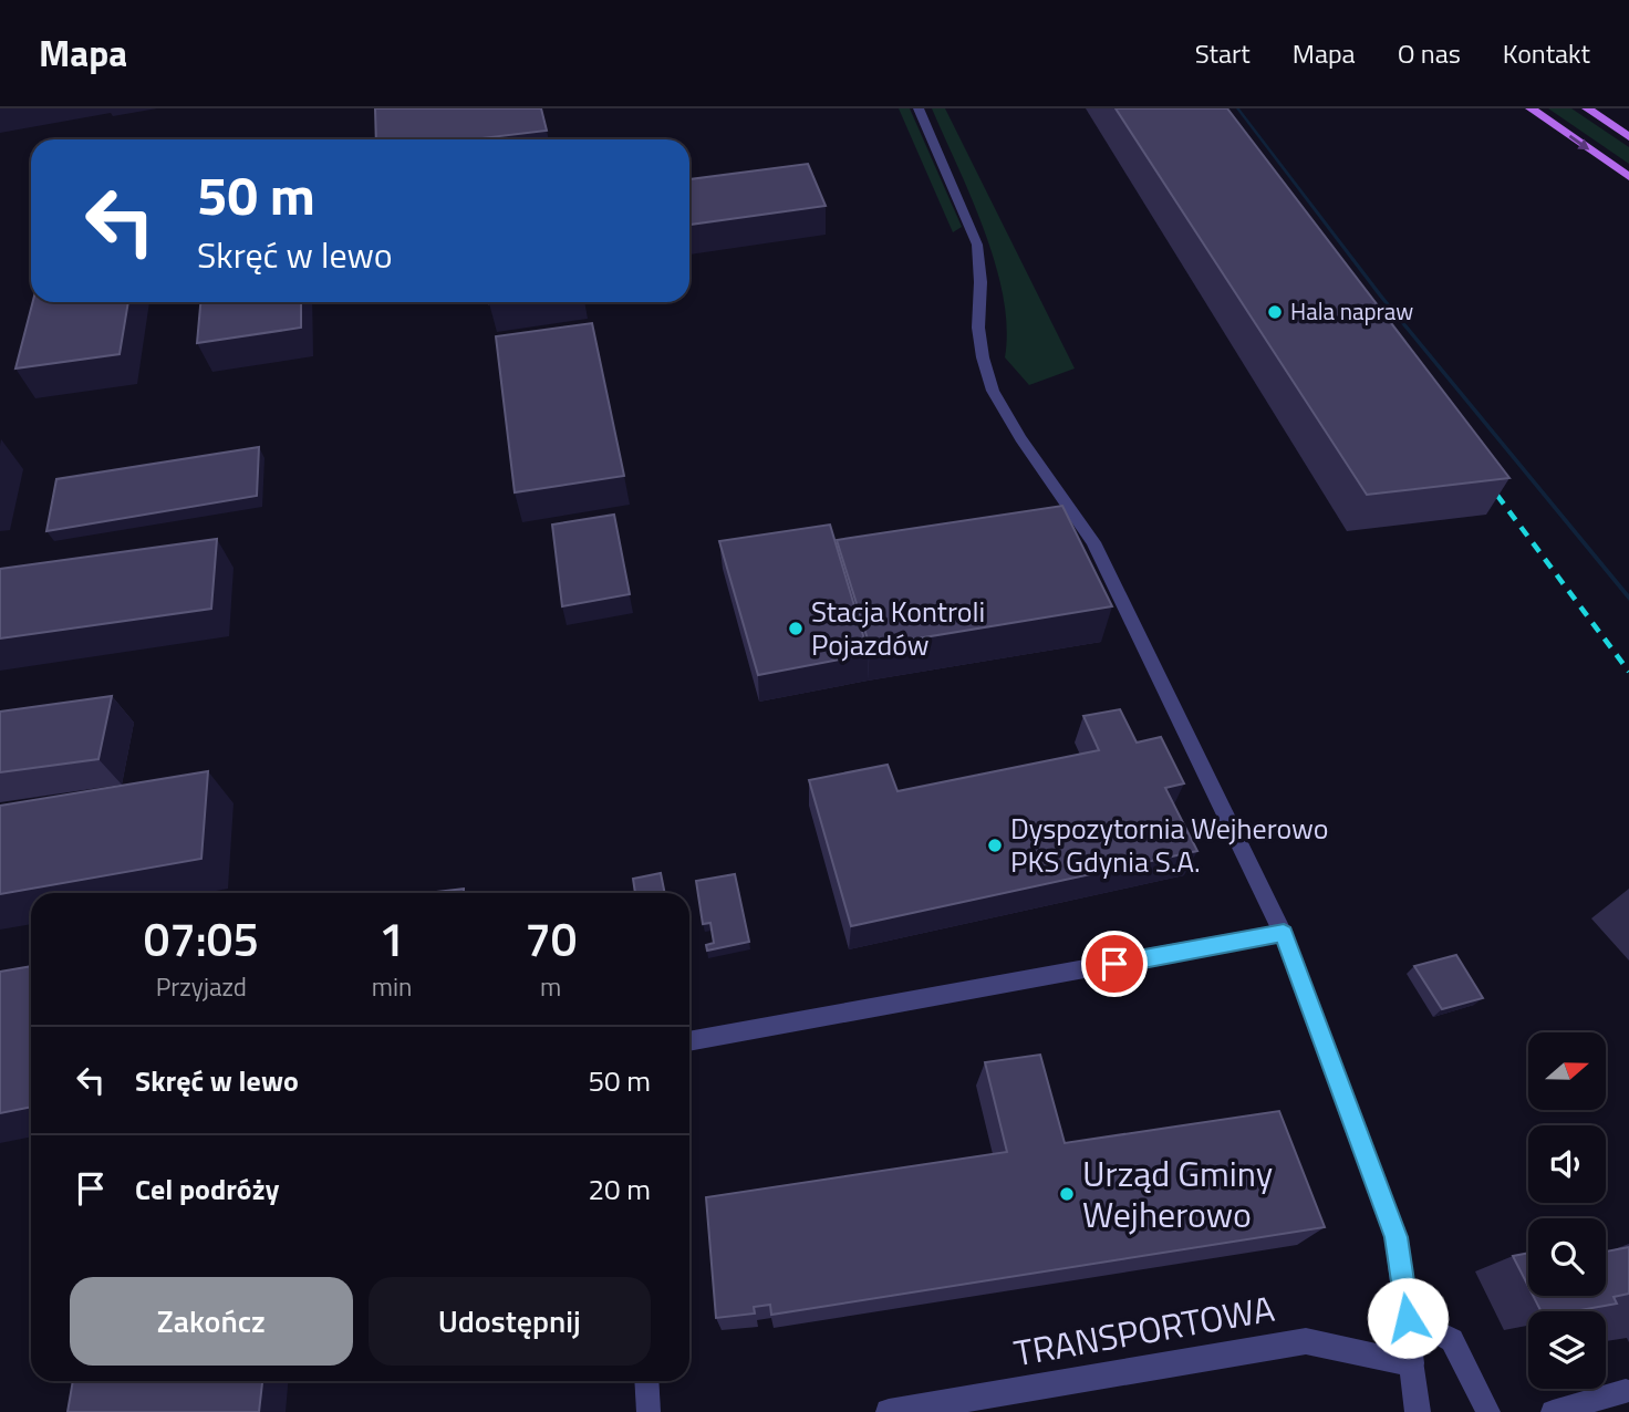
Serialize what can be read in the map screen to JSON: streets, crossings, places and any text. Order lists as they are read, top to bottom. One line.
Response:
{"streets":{"street":["TRANSPORTOWA"]},"places":["Hala napraw","Stacja Kontroli Pojazdów","Dyspozytornia Wejherowo PKS Gdynia S.A.","Urząd Gminy Wejherowo"],"north":"right","page":{"header":"Mapa","nav":["Start","Mapa","O nas","Kontakt"],"turn":["50 m","Skręć w lewo"],"eta":["07:05","Przyjazd","1","min","70","m"],"list":[{"name":"Skręć w lewo","value":"50 m"},{"name":"Cel podróży","value":"20 m"}],"buttons":["Zakończ","Udostępnij"]}}
